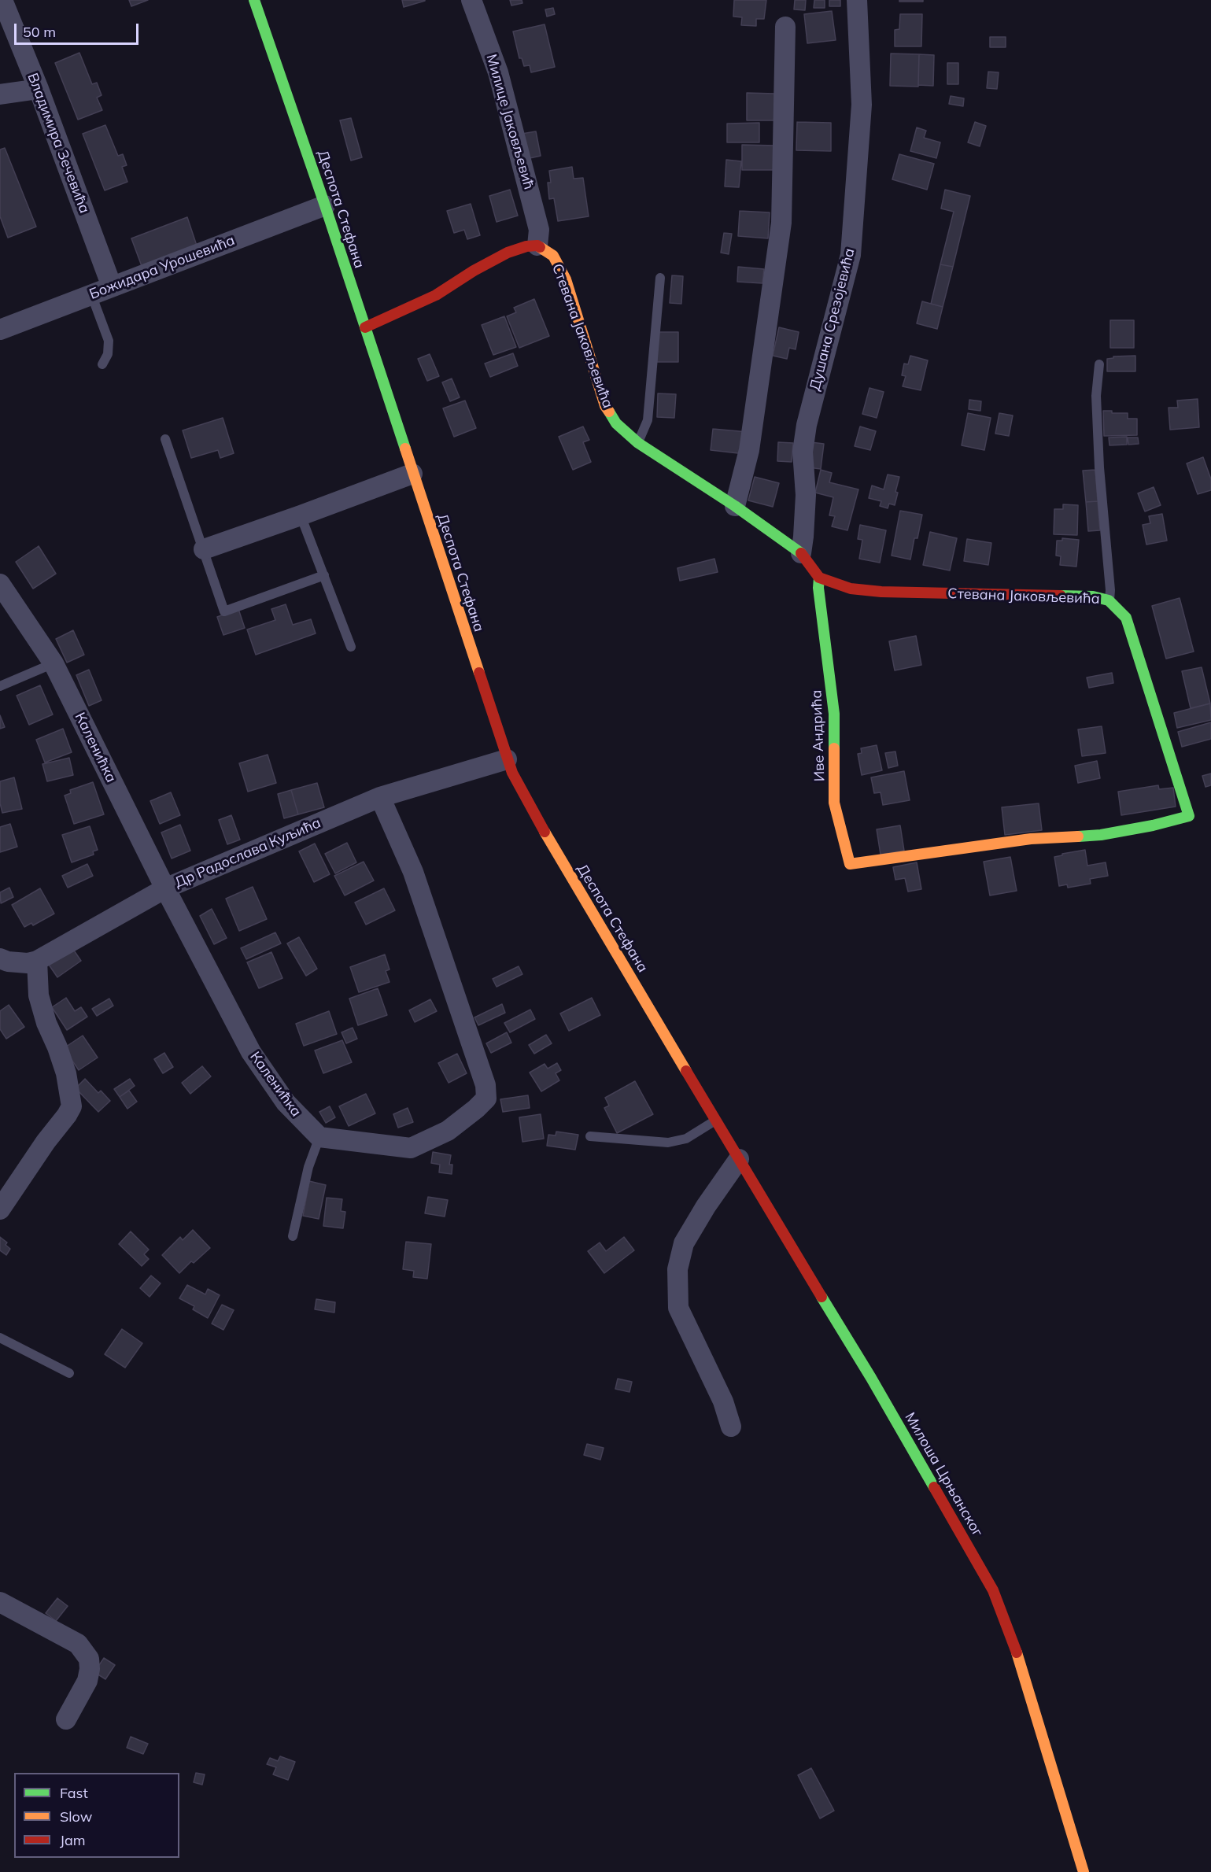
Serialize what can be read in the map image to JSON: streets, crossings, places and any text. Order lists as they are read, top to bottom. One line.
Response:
{"streets":{"main road":["Деспота Стефана","Стевана Јаковљевића","Иве Андрића","Милоша Црњанског"],"street":["Милице Јаковљевић","Владимира Зечевића","Божидара Урошевића","Душана Срезојевића","Каленићка","Др Радослава Куљића"]},"crossings":[["Милице Јаковљевић","Стевана Јаковљевића"],["Владимира Зечевића","Божидара Урошевића"],["Деспота Стефана","Божидара Урошевића"],["Деспота Стефана","Др Радослава Куљића"],["Деспота Стефана","Милоша Црњанског"],["Душана Срезојевића","Стевана Јаковљевића"],["Стевана Јаковљевића","Иве Андрића"],["Каленићка","Др Радослава Куљића"]],"legend":["Fast","Slow","Jam"],"scale_bar":"50 m"}
